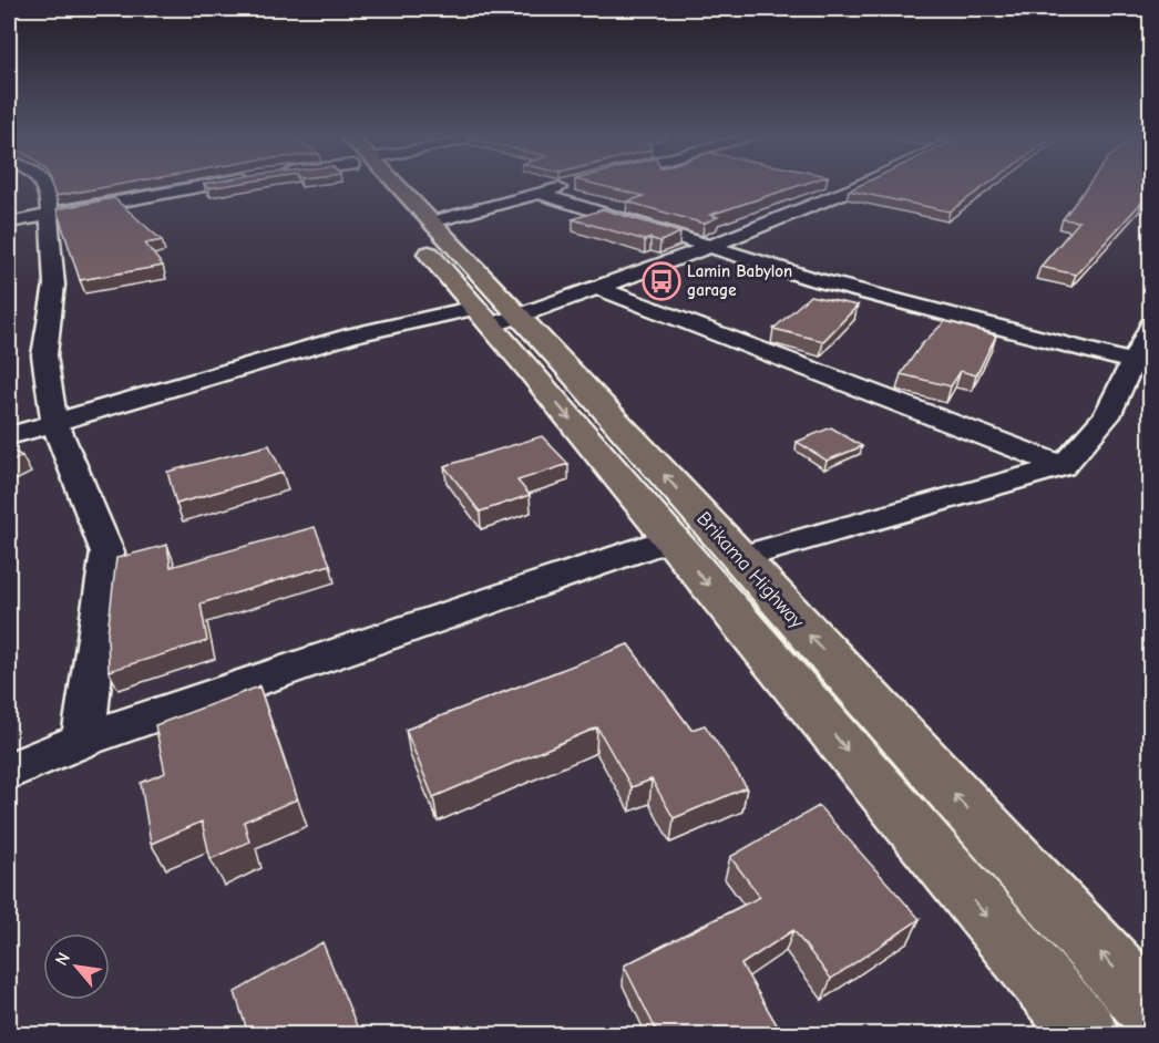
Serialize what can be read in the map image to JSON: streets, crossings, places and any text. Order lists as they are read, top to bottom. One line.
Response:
{"streets":{"highway":["Brikama Highway"]},"places":{"bus stop":["Lamin Babylon garage"]},"north":"top left"}
